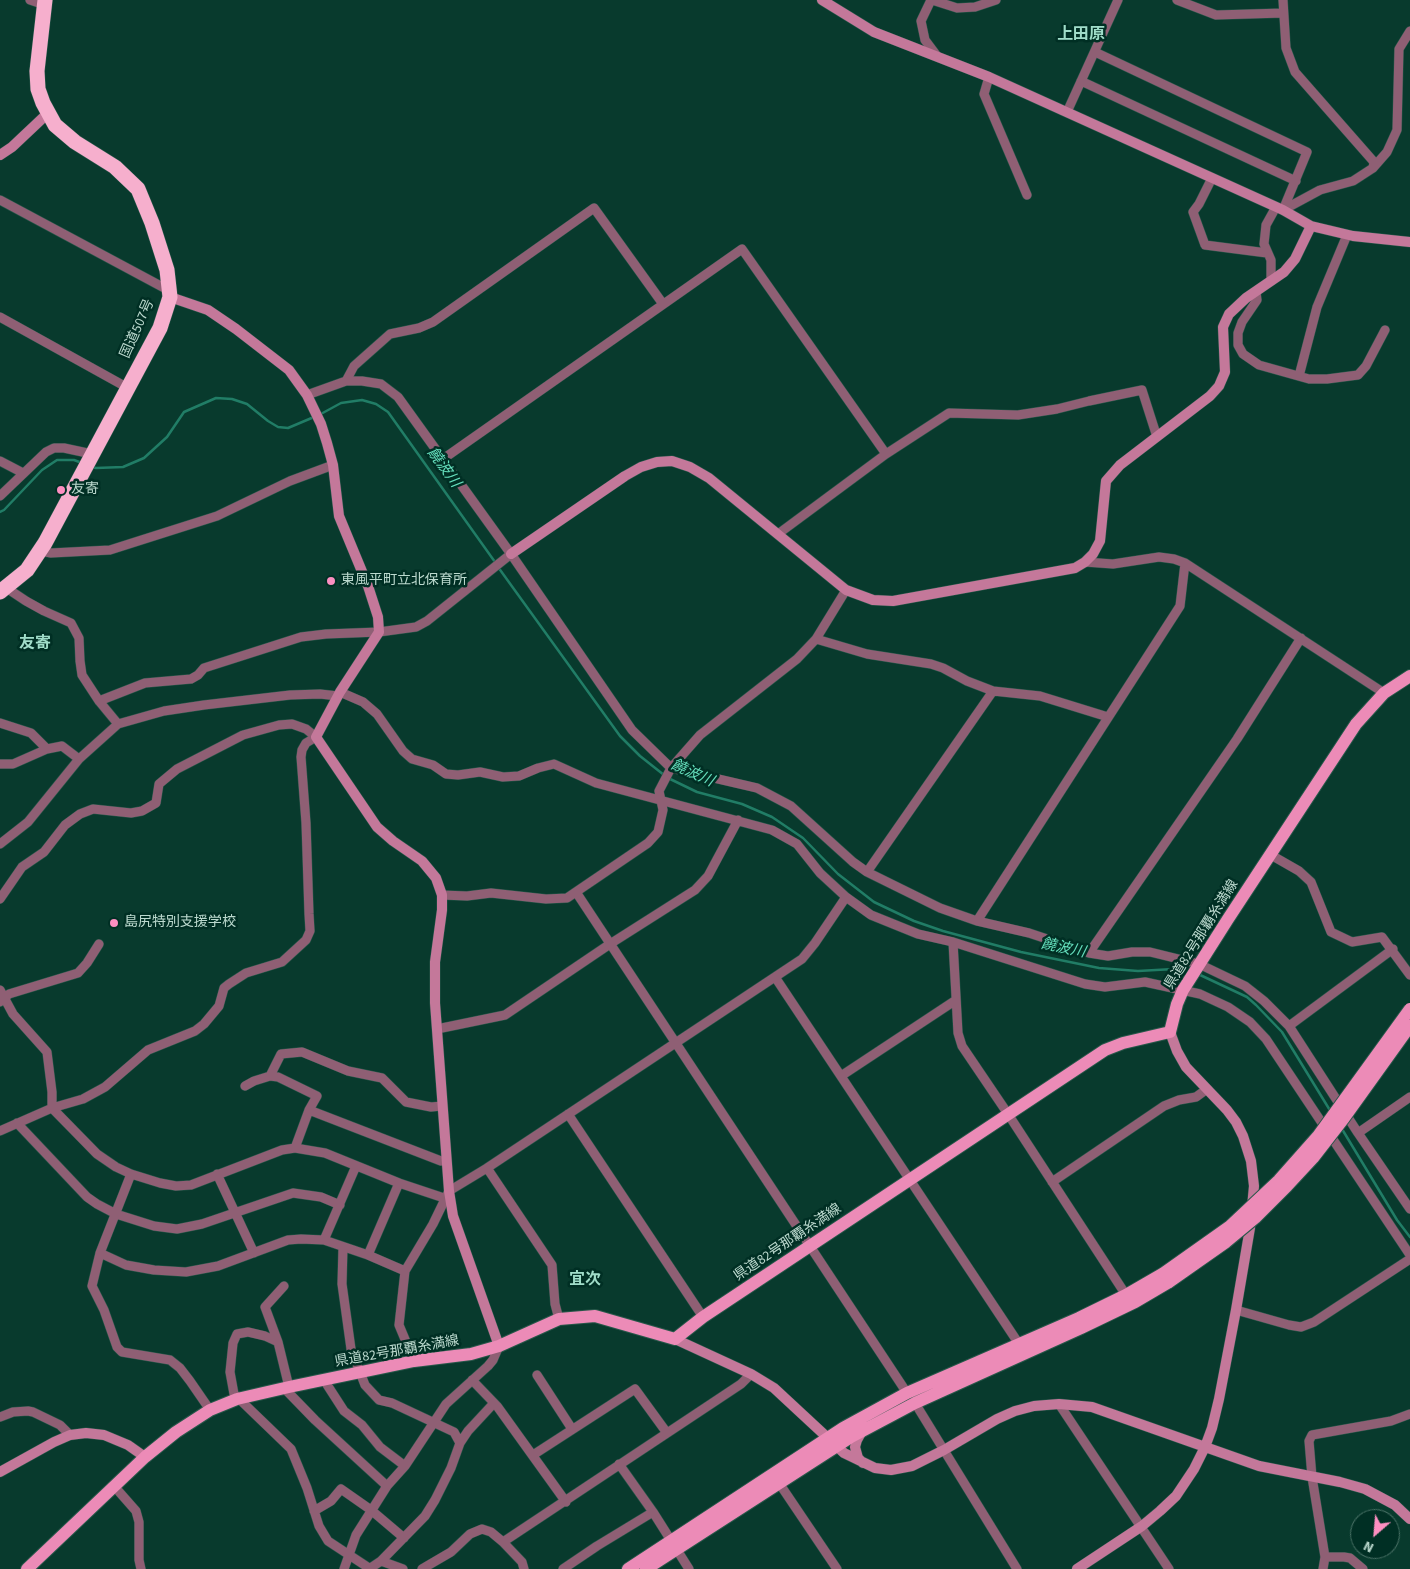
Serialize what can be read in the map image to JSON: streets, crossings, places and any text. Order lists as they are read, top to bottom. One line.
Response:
{"streets":{"highway":["国道507号"],"main road":["県道82号那覇糸満線"]},"districts":["上田原","友寄","宜次"],"water":["饒波川"],"places":["友寄","東風平町立北保育所","島尻特別支援学校"],"north":"bottom left"}
